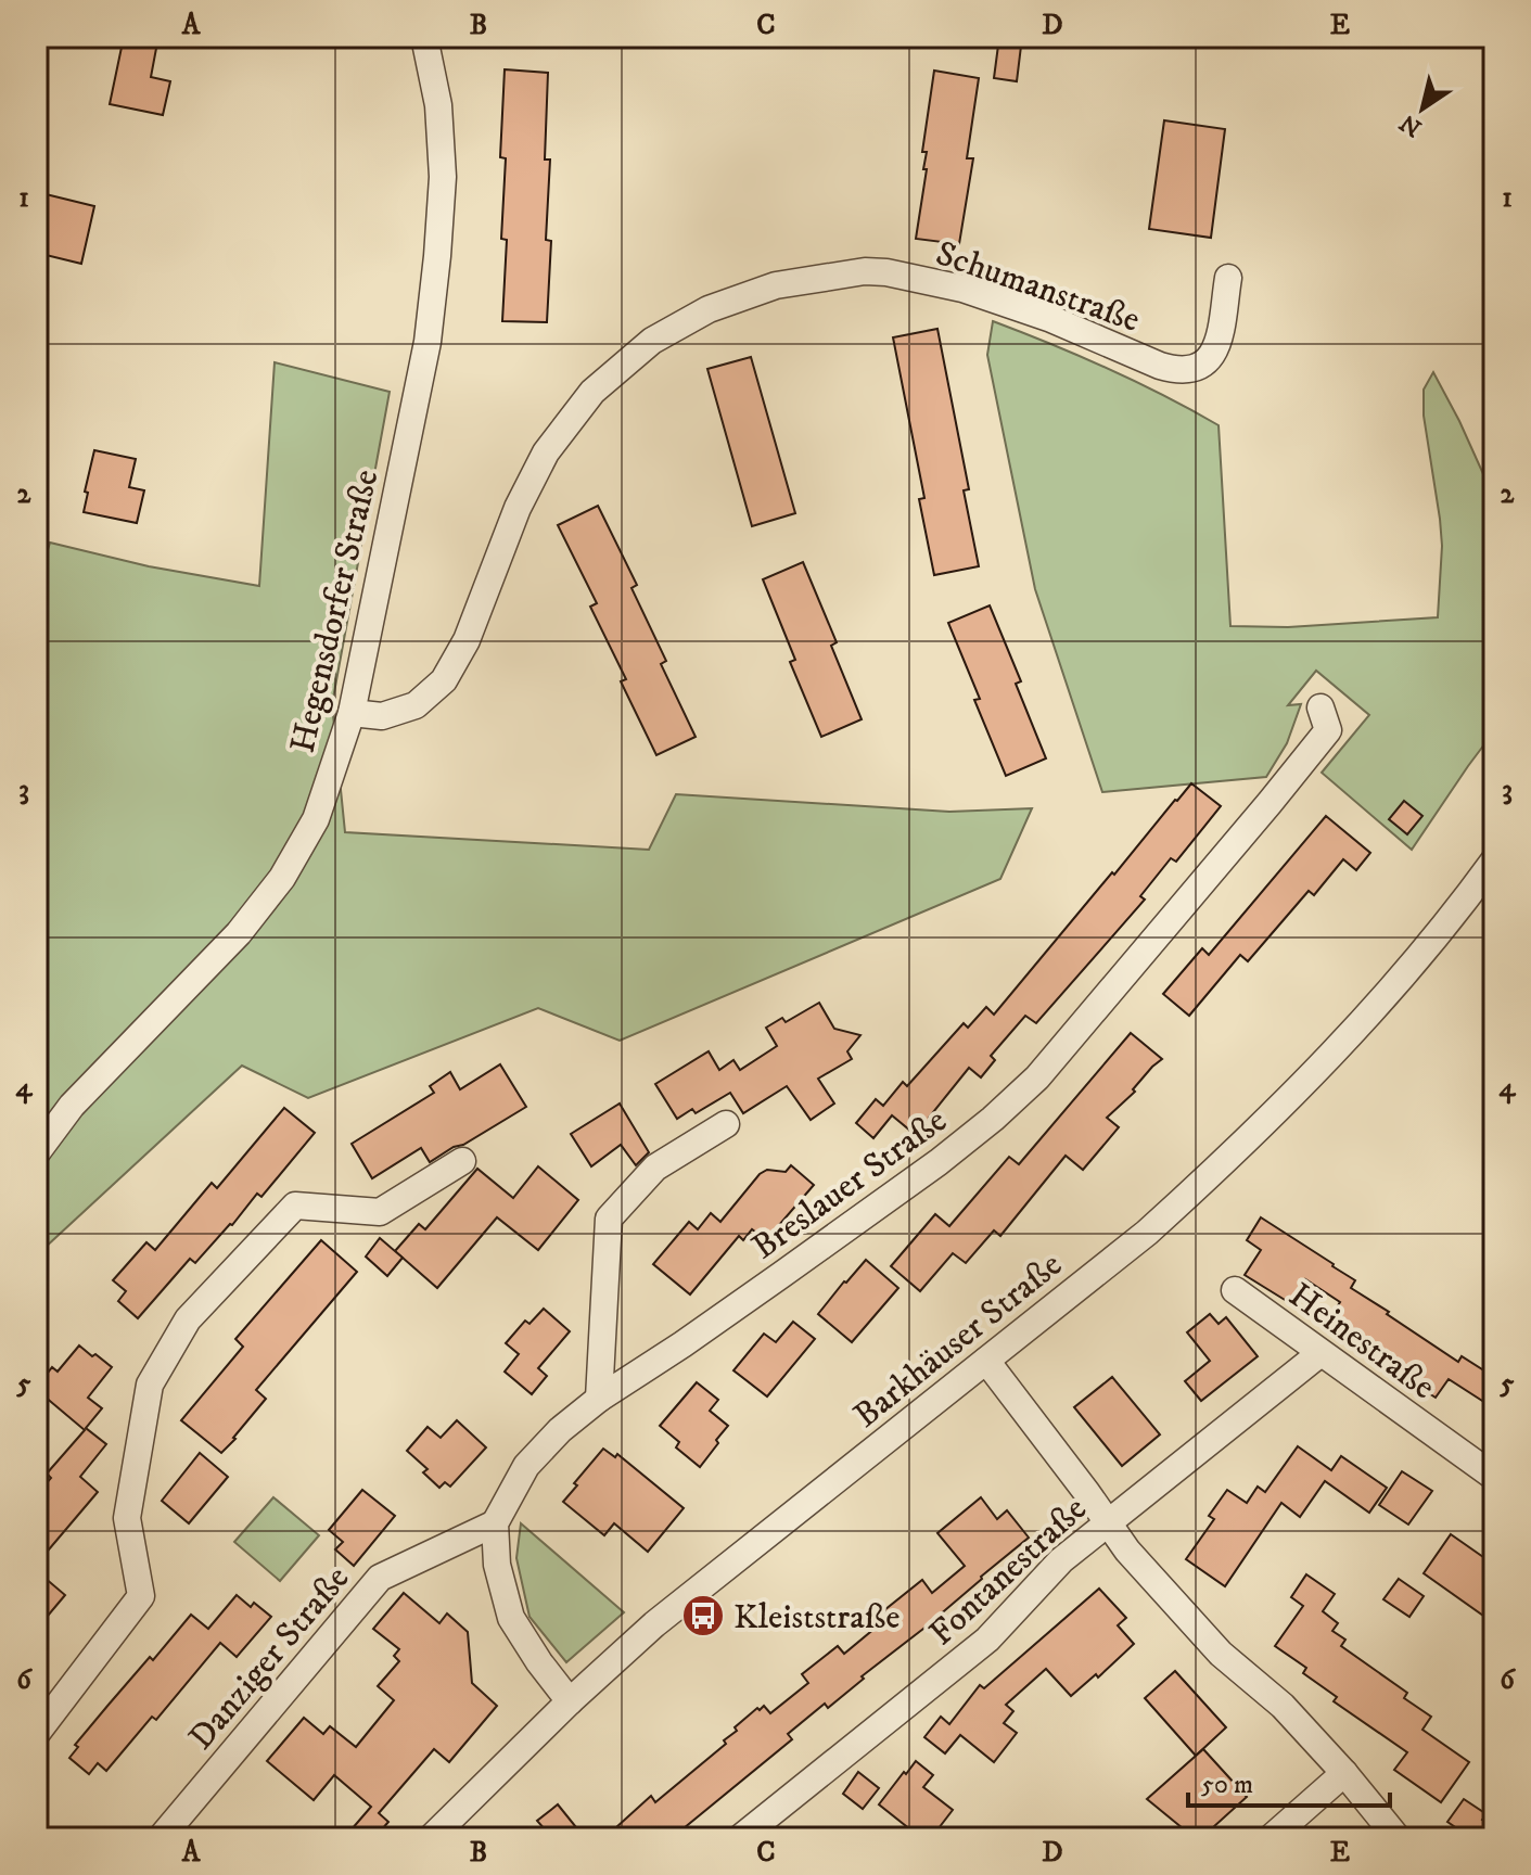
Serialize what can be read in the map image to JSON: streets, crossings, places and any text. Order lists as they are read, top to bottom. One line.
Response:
{"streets":{"street":["Schumanstraße","Hegensdorfer Straße","Breslauer Straße","Barkhäuser Straße","Heinestraße","Fontanestraße","Danziger Straße"]},"crossings":[["Schumanstraße","Hegensdorfer Straße"],["Breslauer Straße","Danziger Straße"],["Heinestraße","Fontanestraße"]],"places":{"bus stop":["Kleiststraße"]},"scale_bar":"50 m","north":"bottom left","grid":{"columns":["A","B","C","D","E"],"rows":["1","2","3","4","5","6"]}}
